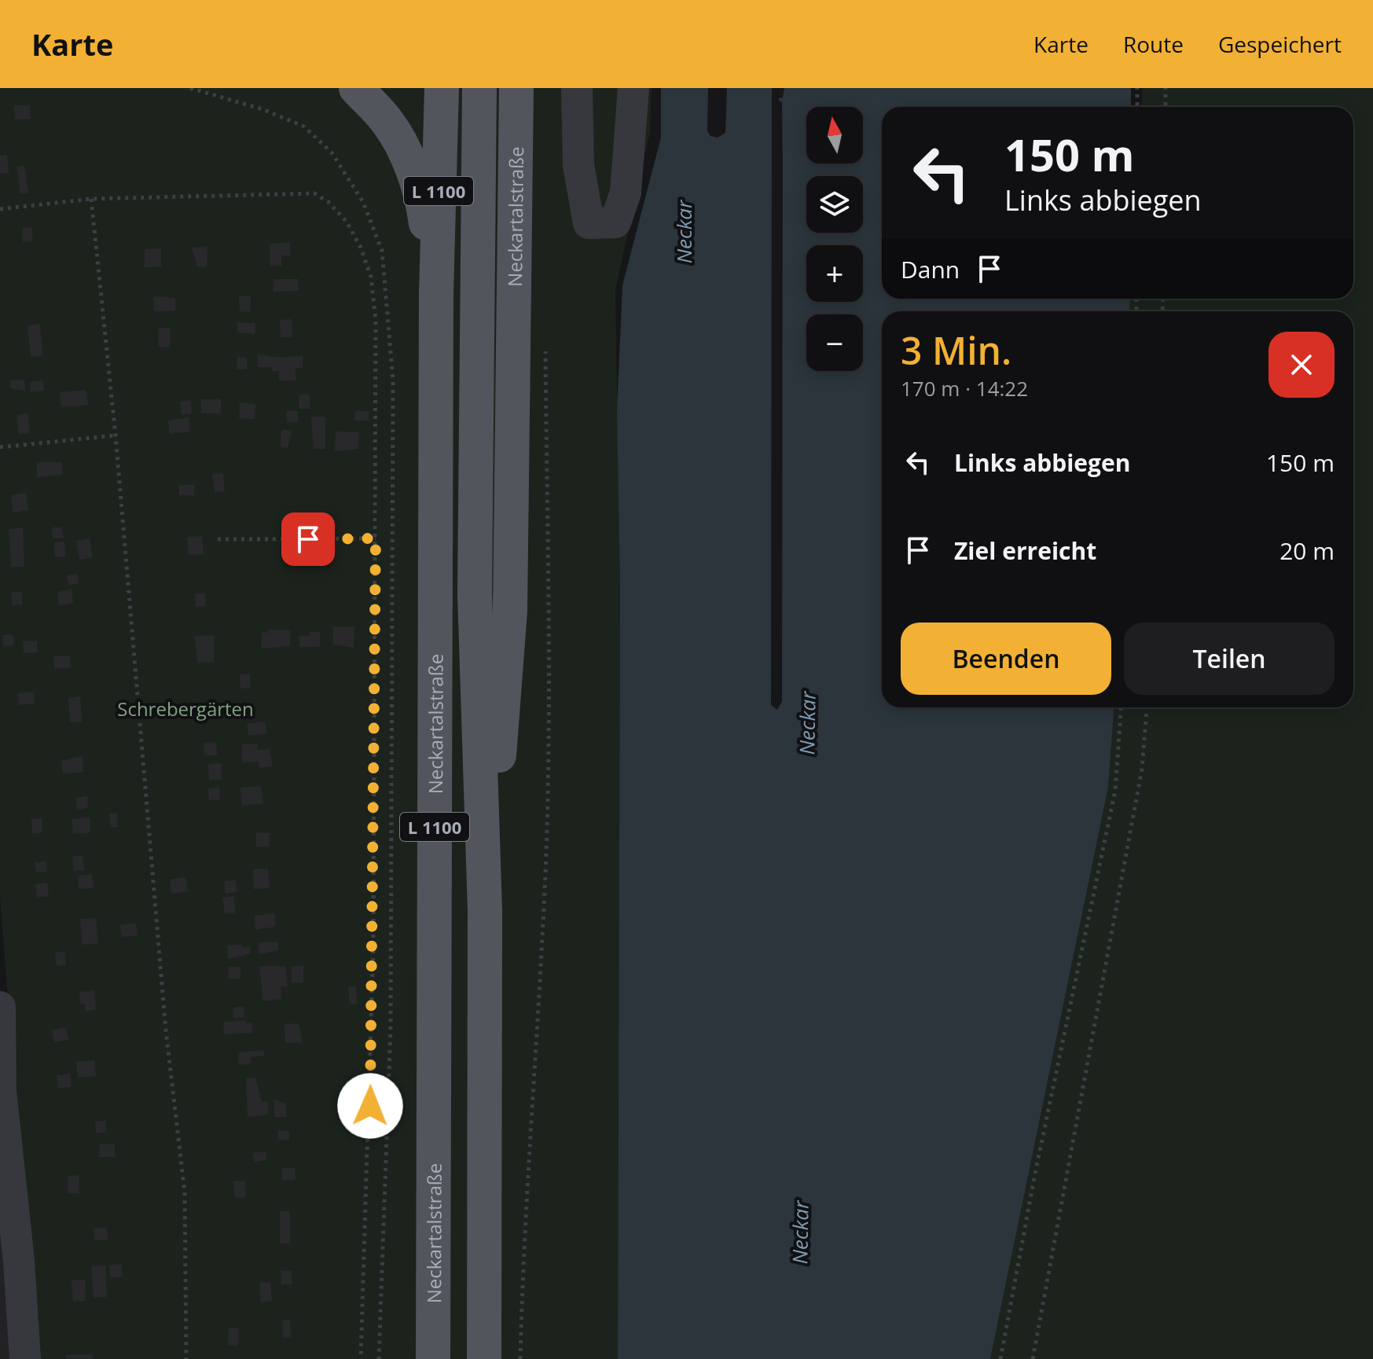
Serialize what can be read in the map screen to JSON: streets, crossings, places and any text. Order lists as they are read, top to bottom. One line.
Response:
{"streets":{"main road":["L 1100","Neckartalstraße"]},"water":["Neckar"],"parks":["Schrebergärten"],"north":"top","page":{"header":"Karte","nav":["Karte","Route","Gespeichert"],"map_buttons":["+","−"],"turn":["150 m","Links abbiegen"],"then":"Dann","heading":["3 Min.","170 m · 14:22"],"list":[{"name":"Links abbiegen","value":"150 m"},{"name":"Ziel erreicht","value":"20 m"}],"buttons":["Beenden","Teilen"]}}
